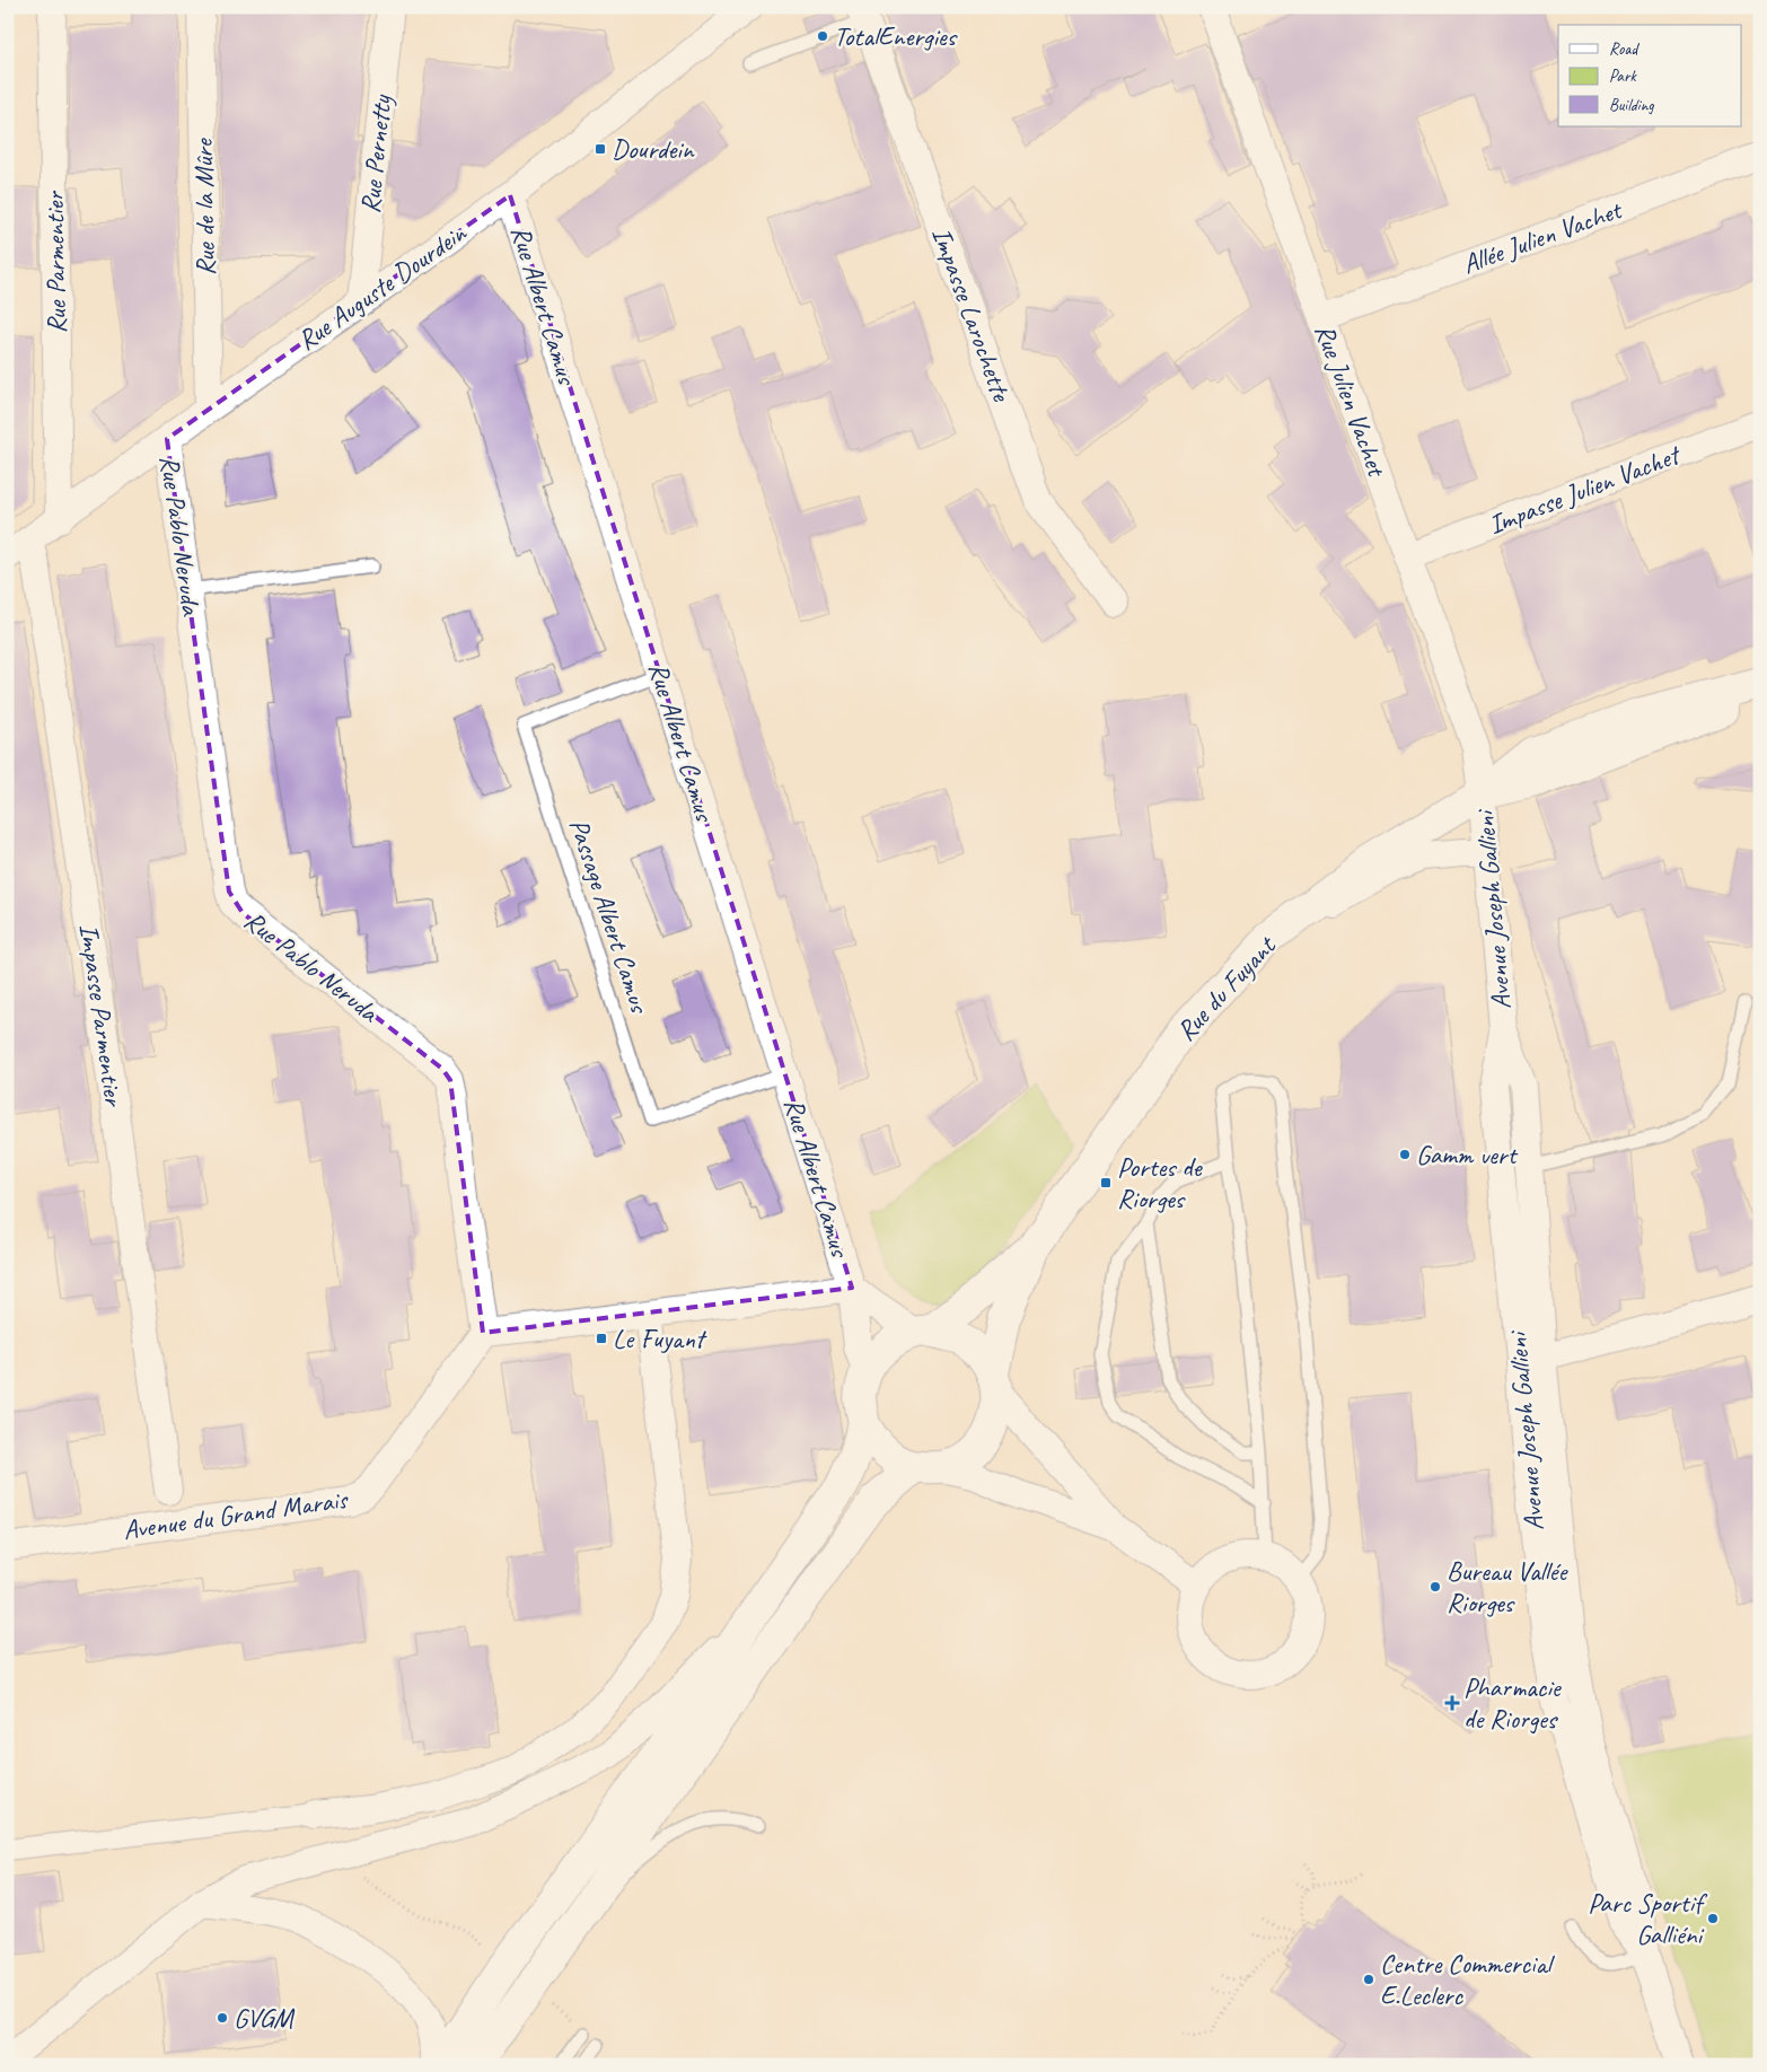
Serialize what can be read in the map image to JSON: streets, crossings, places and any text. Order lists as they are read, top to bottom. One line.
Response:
{"streets":{"street":["Rue Pernetty","Rue de la Mûre","Allée Julien Vachet","Rue Parmentier","Rue Auguste Dourdein","Rue Albert Camus","Impasse Larochette","Rue Julien Vachet","Impasse Julien Vachet","Rue Pablo Neruda","Avenue Joseph Gallieni","Rue du Fuyant","Impasse Parmentier","Avenue du Grand Marais"],"lane":["Passage Albert Camus"]},"crossings":[["Rue Pernetty","Rue Auguste Dourdein"],["Rue de la Mûre","Rue Auguste Dourdein"],["Allée Julien Vachet","Rue Julien Vachet"],["Rue Parmentier","Rue Auguste Dourdein"],["Rue Auguste Dourdein","Rue Albert Camus"],["Rue Auguste Dourdein","Rue Pablo Neruda"],["Rue Auguste Dourdein","Impasse Parmentier"],["Rue Albert Camus","Passage Albert Camus"],["Rue Albert Camus","Rue du Fuyant"],["Rue Julien Vachet","Impasse Julien Vachet"],["Rue Julien Vachet","Avenue Joseph Gallieni"],["Rue Julien Vachet","Rue du Fuyant"],["Rue Pablo Neruda","Avenue du Grand Marais"],["Avenue Joseph Gallieni","Rue du Fuyant"]],"places":{"other":["TotalEnergies","Gamm vert","Bureau Vallée Riorges","Parc Sportif Galliéni","Centre Commercial E.Leclerc","GVGM"],"transit":["Dourdein","Portes de Riorges","Le Fuyant"],"health":["Pharmacie de Riorges"]},"legend":["Road","Park","Building"]}
